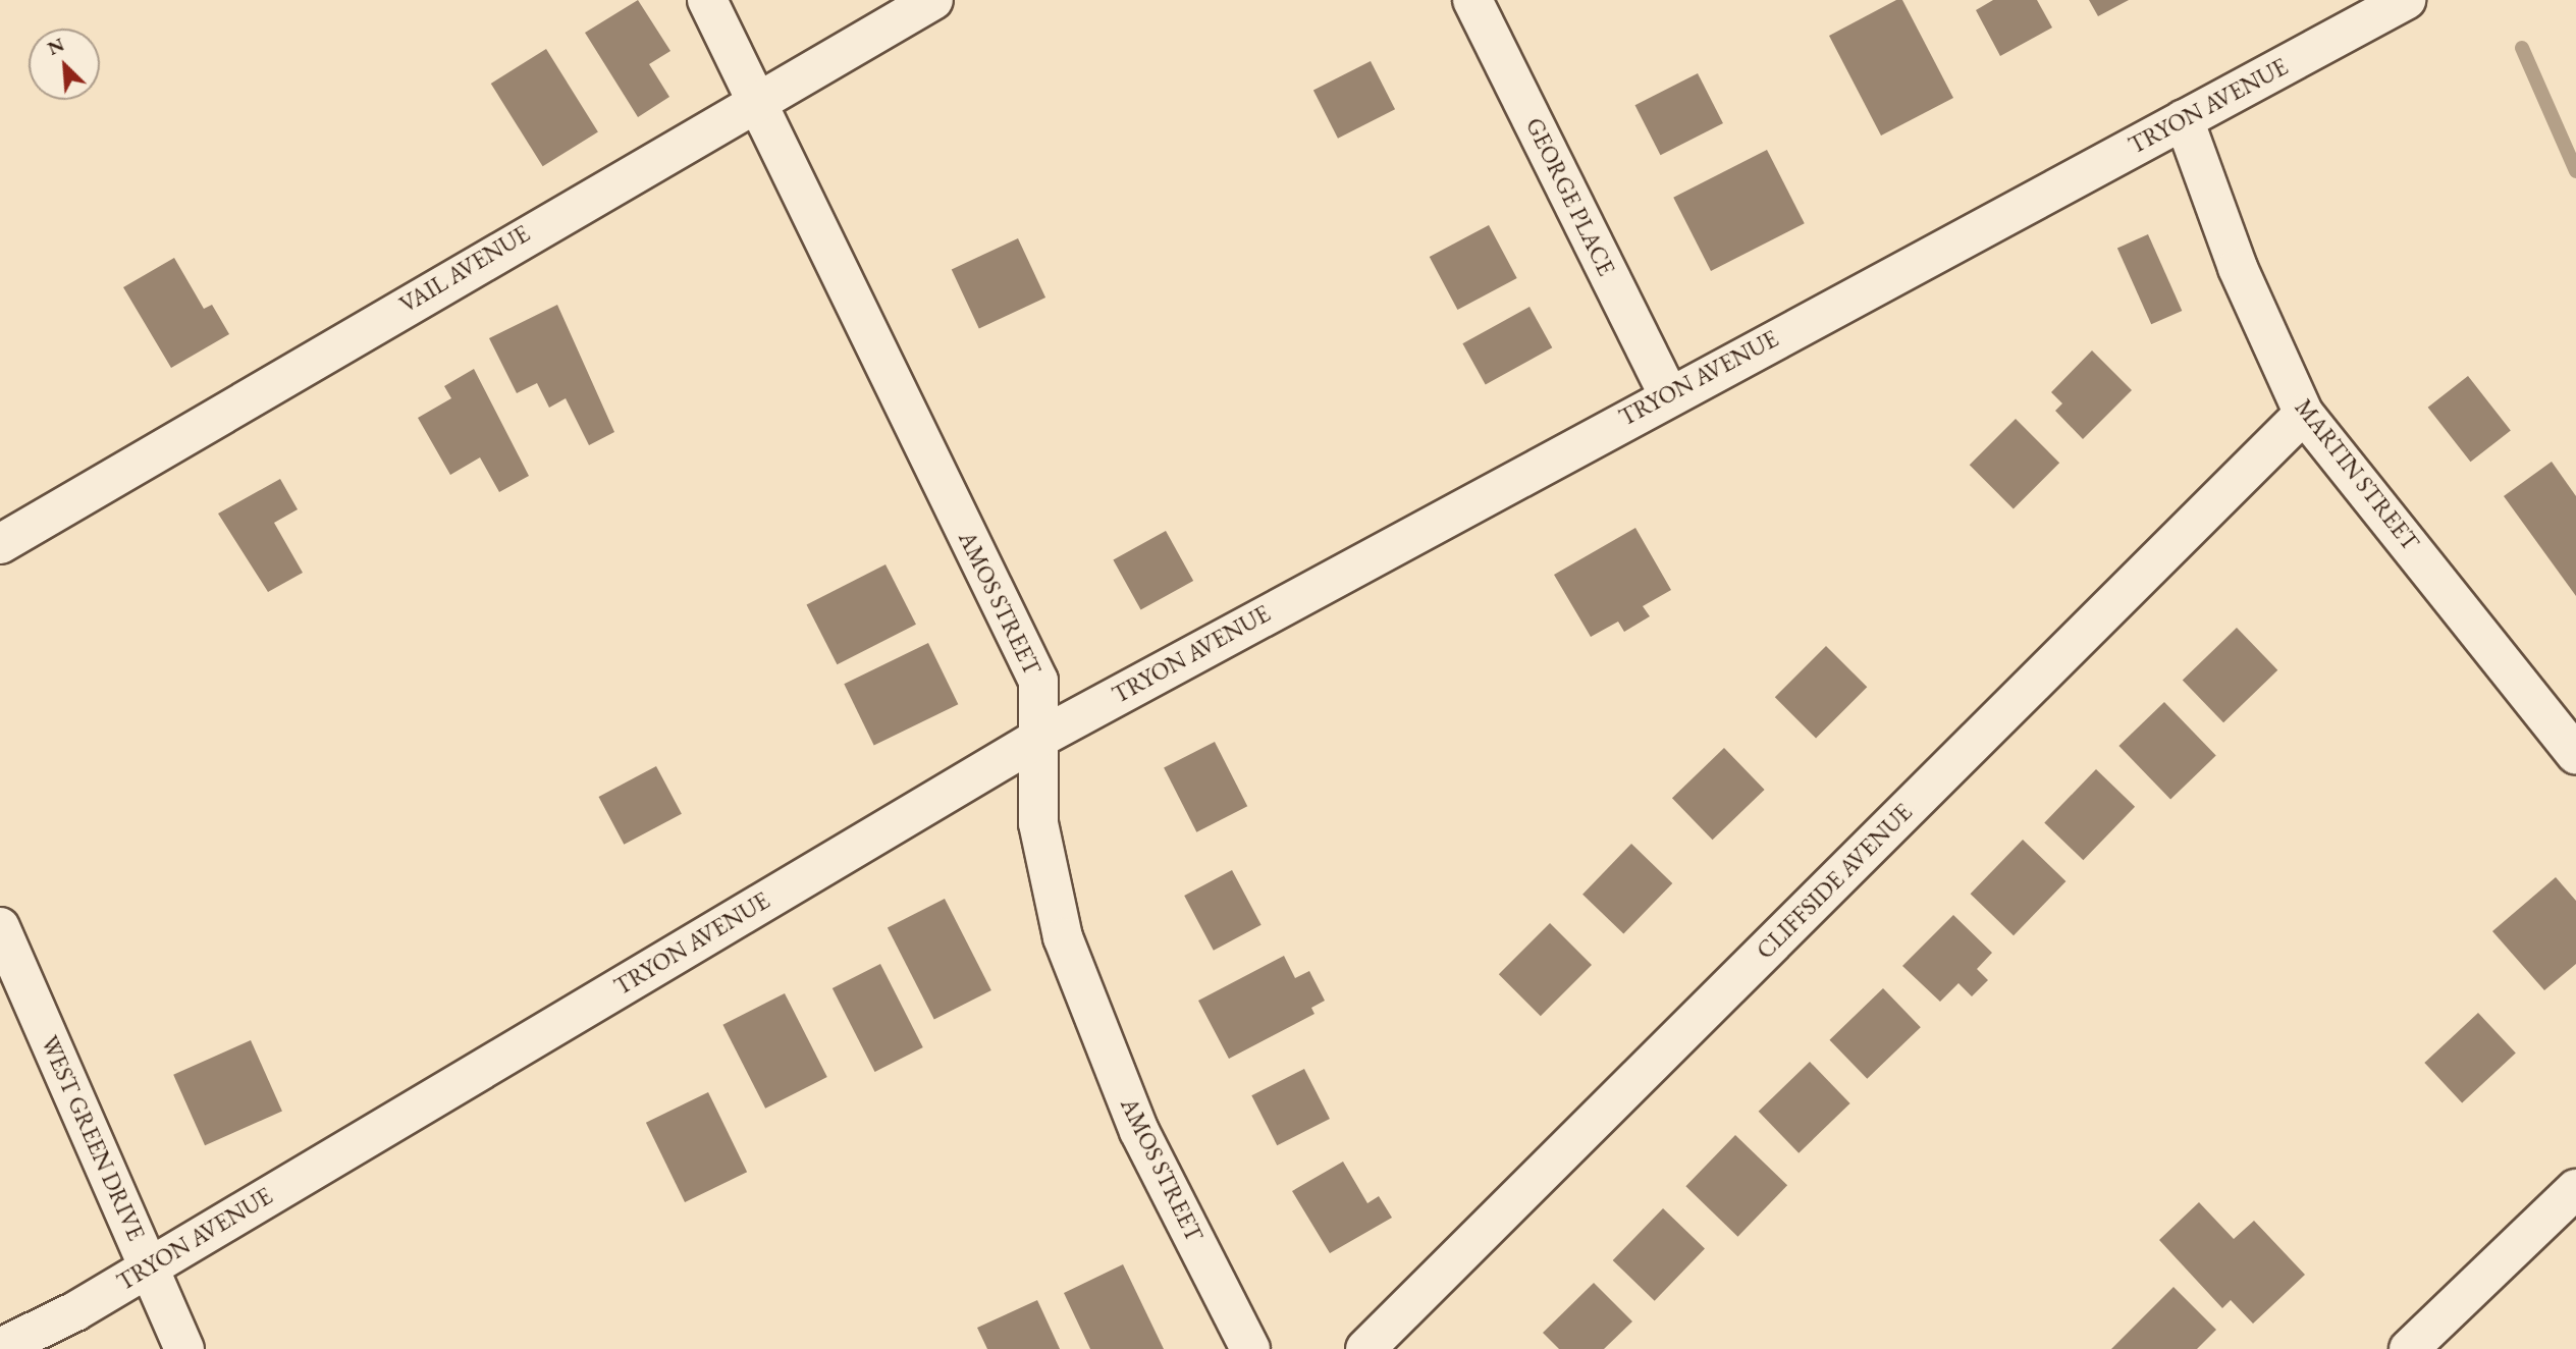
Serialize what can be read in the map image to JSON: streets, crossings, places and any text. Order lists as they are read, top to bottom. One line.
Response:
{"streets":{"street":["TRYON AVENUE","GEORGE PLACE","VAIL AVENUE","MARTIN STREET","AMOS STREET","CLIFFSIDE AVENUE","WEST GREEN DRIVE"]},"crossings":[["TRYON AVENUE","GEORGE PLACE"],["TRYON AVENUE","MARTIN STREET"],["TRYON AVENUE","AMOS STREET"],["TRYON AVENUE","WEST GREEN DRIVE"],["VAIL AVENUE","AMOS STREET"],["MARTIN STREET","CLIFFSIDE AVENUE"]],"north":"top left"}
